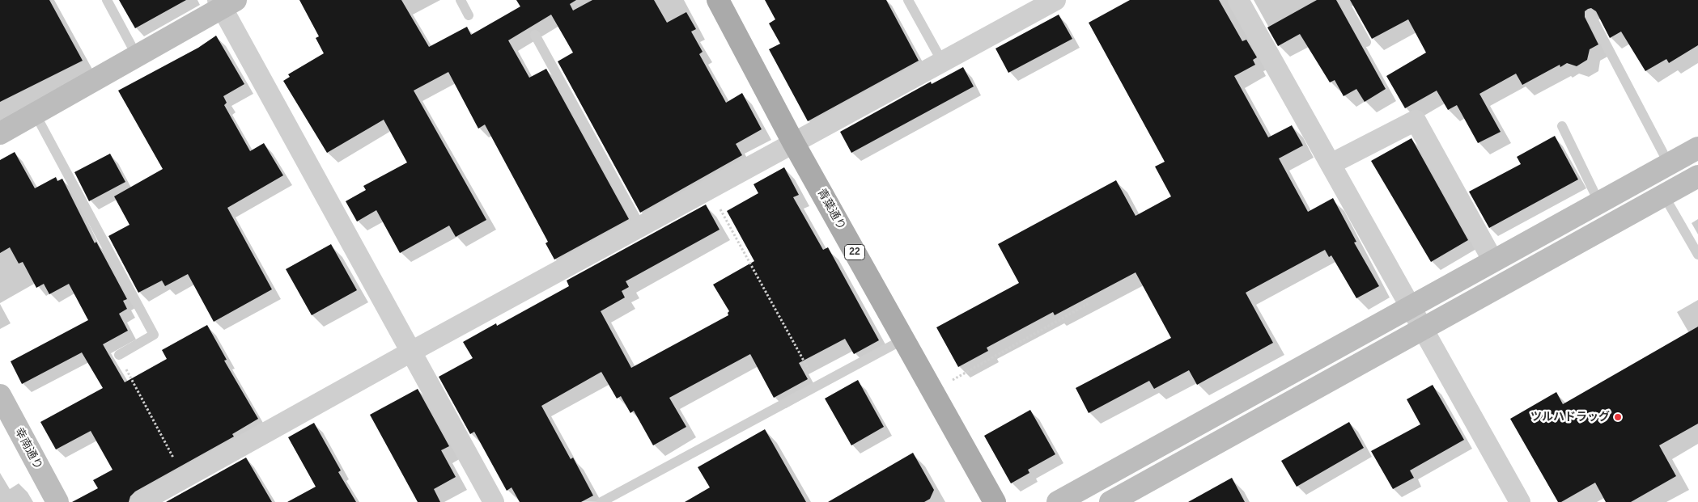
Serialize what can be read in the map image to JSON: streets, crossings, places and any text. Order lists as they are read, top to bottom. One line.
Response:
{"streets":{"main road":["青葉通り","22"],"street":["幸南通り"]},"places":["ツルハドラッグ"]}
